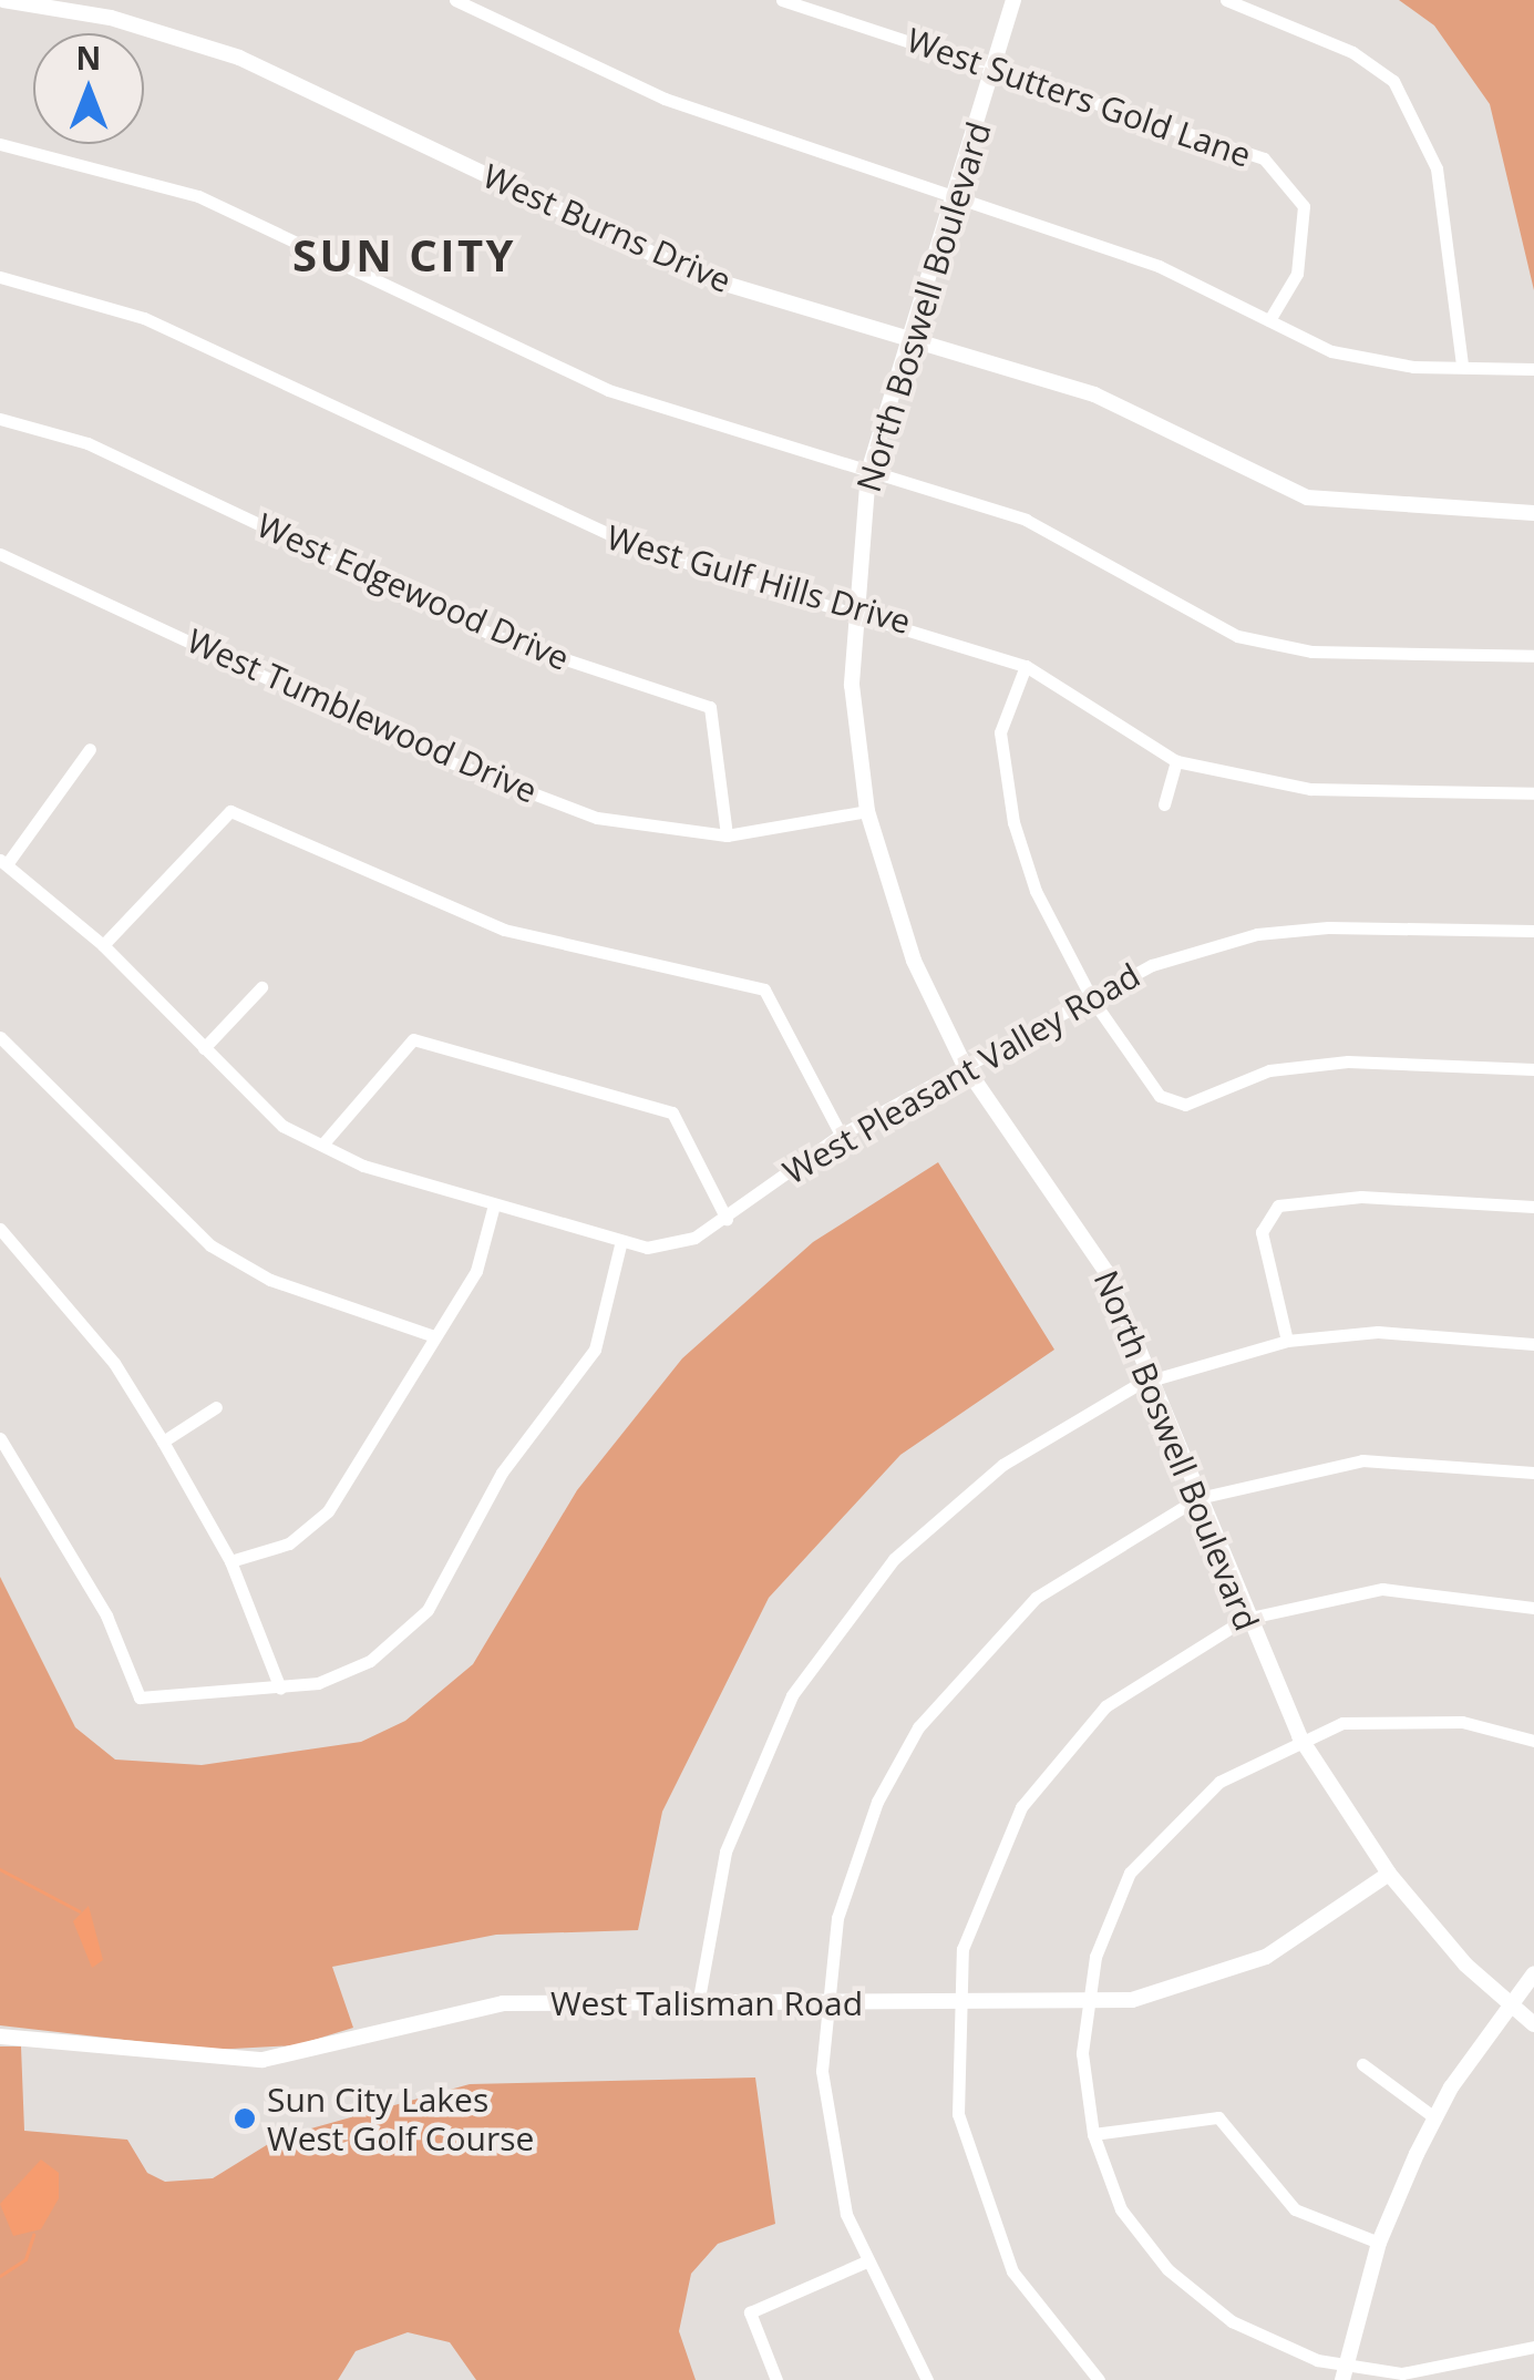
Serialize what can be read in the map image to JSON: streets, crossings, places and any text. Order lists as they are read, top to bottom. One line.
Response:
{"streets":{"street":["West Sutters Gold Lane","West Burns Drive","North Boswell Boulevard","West Gulf Hills Drive","West Edgewood Drive","West Tumblewood Drive","West Pleasant Valley Road","West Talisman Road"]},"crossings":[["West Sutters Gold Lane","North Boswell Boulevard"],["West Burns Drive","North Boswell Boulevard"],["North Boswell Boulevard","West Gulf Hills Drive"],["North Boswell Boulevard","West Tumblewood Drive"],["North Boswell Boulevard","West Pleasant Valley Road"],["North Boswell Boulevard","West Talisman Road"],["West Edgewood Drive","West Tumblewood Drive"]],"districts":["SUN CITY"],"places":["Sun City Lakes West Golf Course"],"north":"top"}
